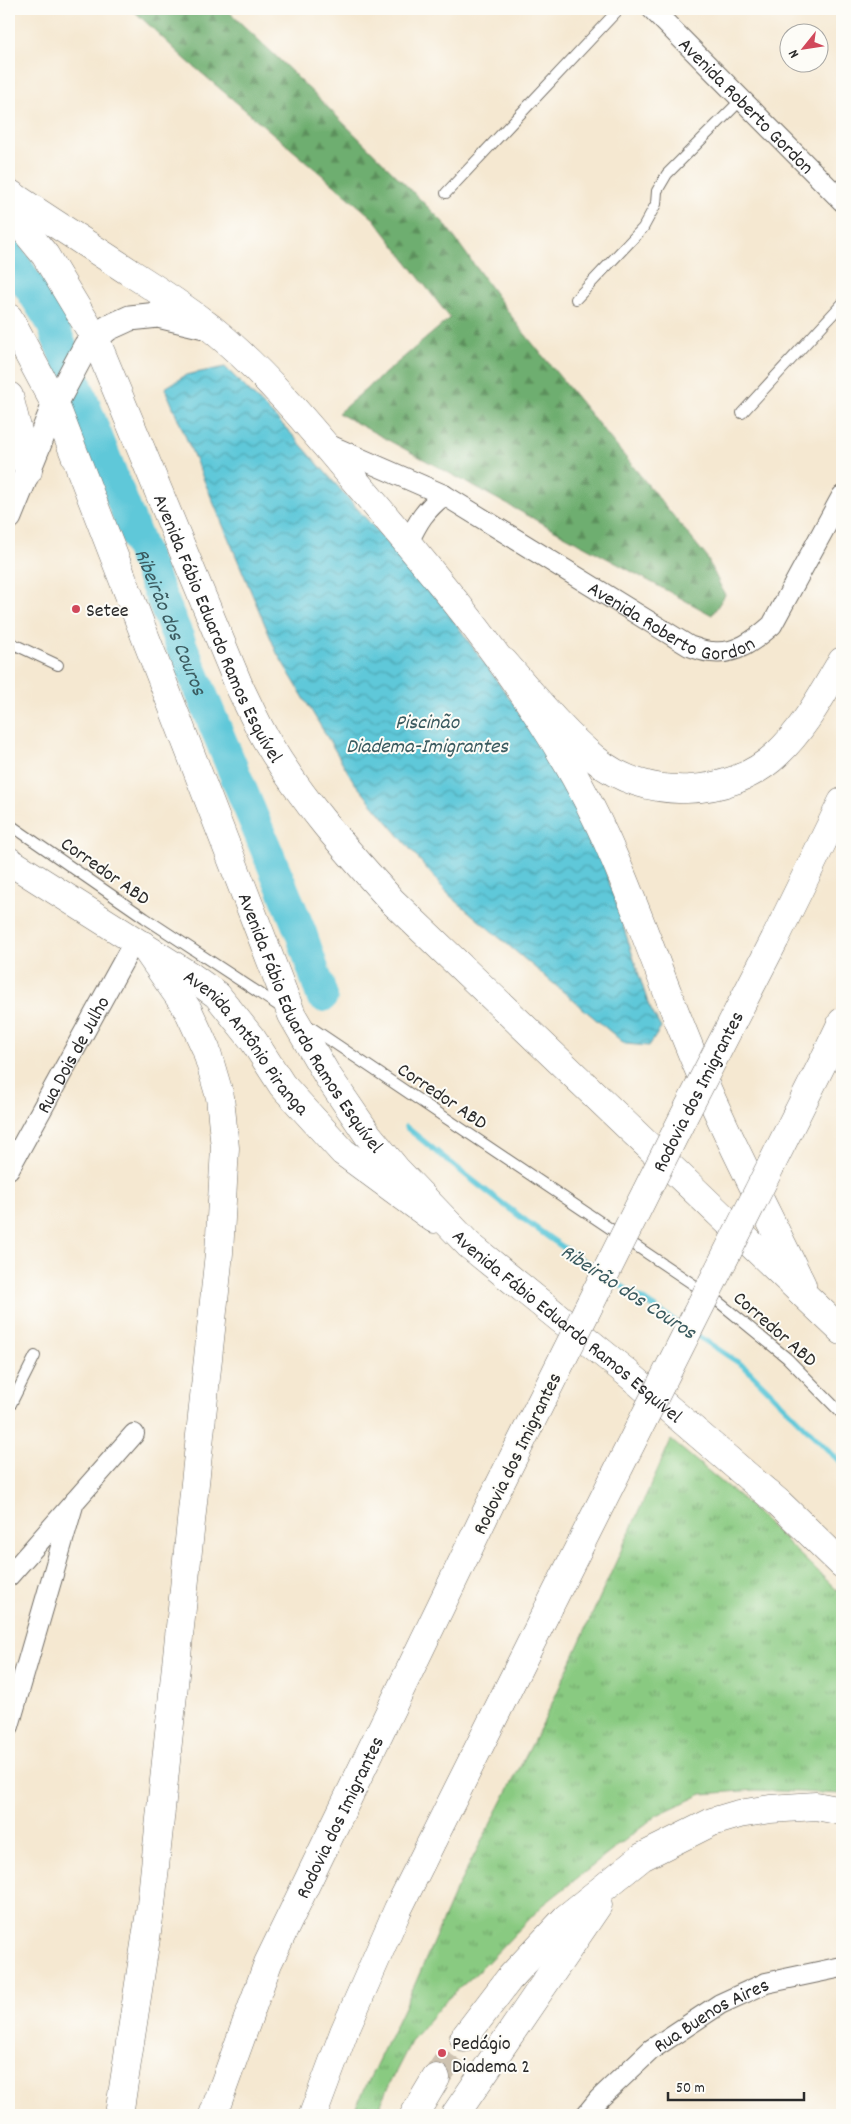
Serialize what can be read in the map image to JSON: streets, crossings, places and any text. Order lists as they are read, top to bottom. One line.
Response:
{"streets":{"main road":["Avenida Fábio Eduardo Ramos Esquível","Avenida Antônio Piranga","Rodovia dos Imigrantes"],"street":["Avenida Roberto Gordon","Rua Dois de Julho","Rua Buenos Aires"],"lane":["Corredor ABD"]},"crossings":[["Avenida Fábio Eduardo Ramos Esquível","Corredor ABD"],["Avenida Fábio Eduardo Ramos Esquível","Avenida Antônio Piranga"],["Avenida Antônio Piranga","Rua Dois de Julho"]],"water":["Ribeirão dos Couros","Piscinão Diadema-Imigrantes"],"places":["Setee","Pedágio Diadema 2"],"scale_bar":"50 m","north":"bottom left"}
